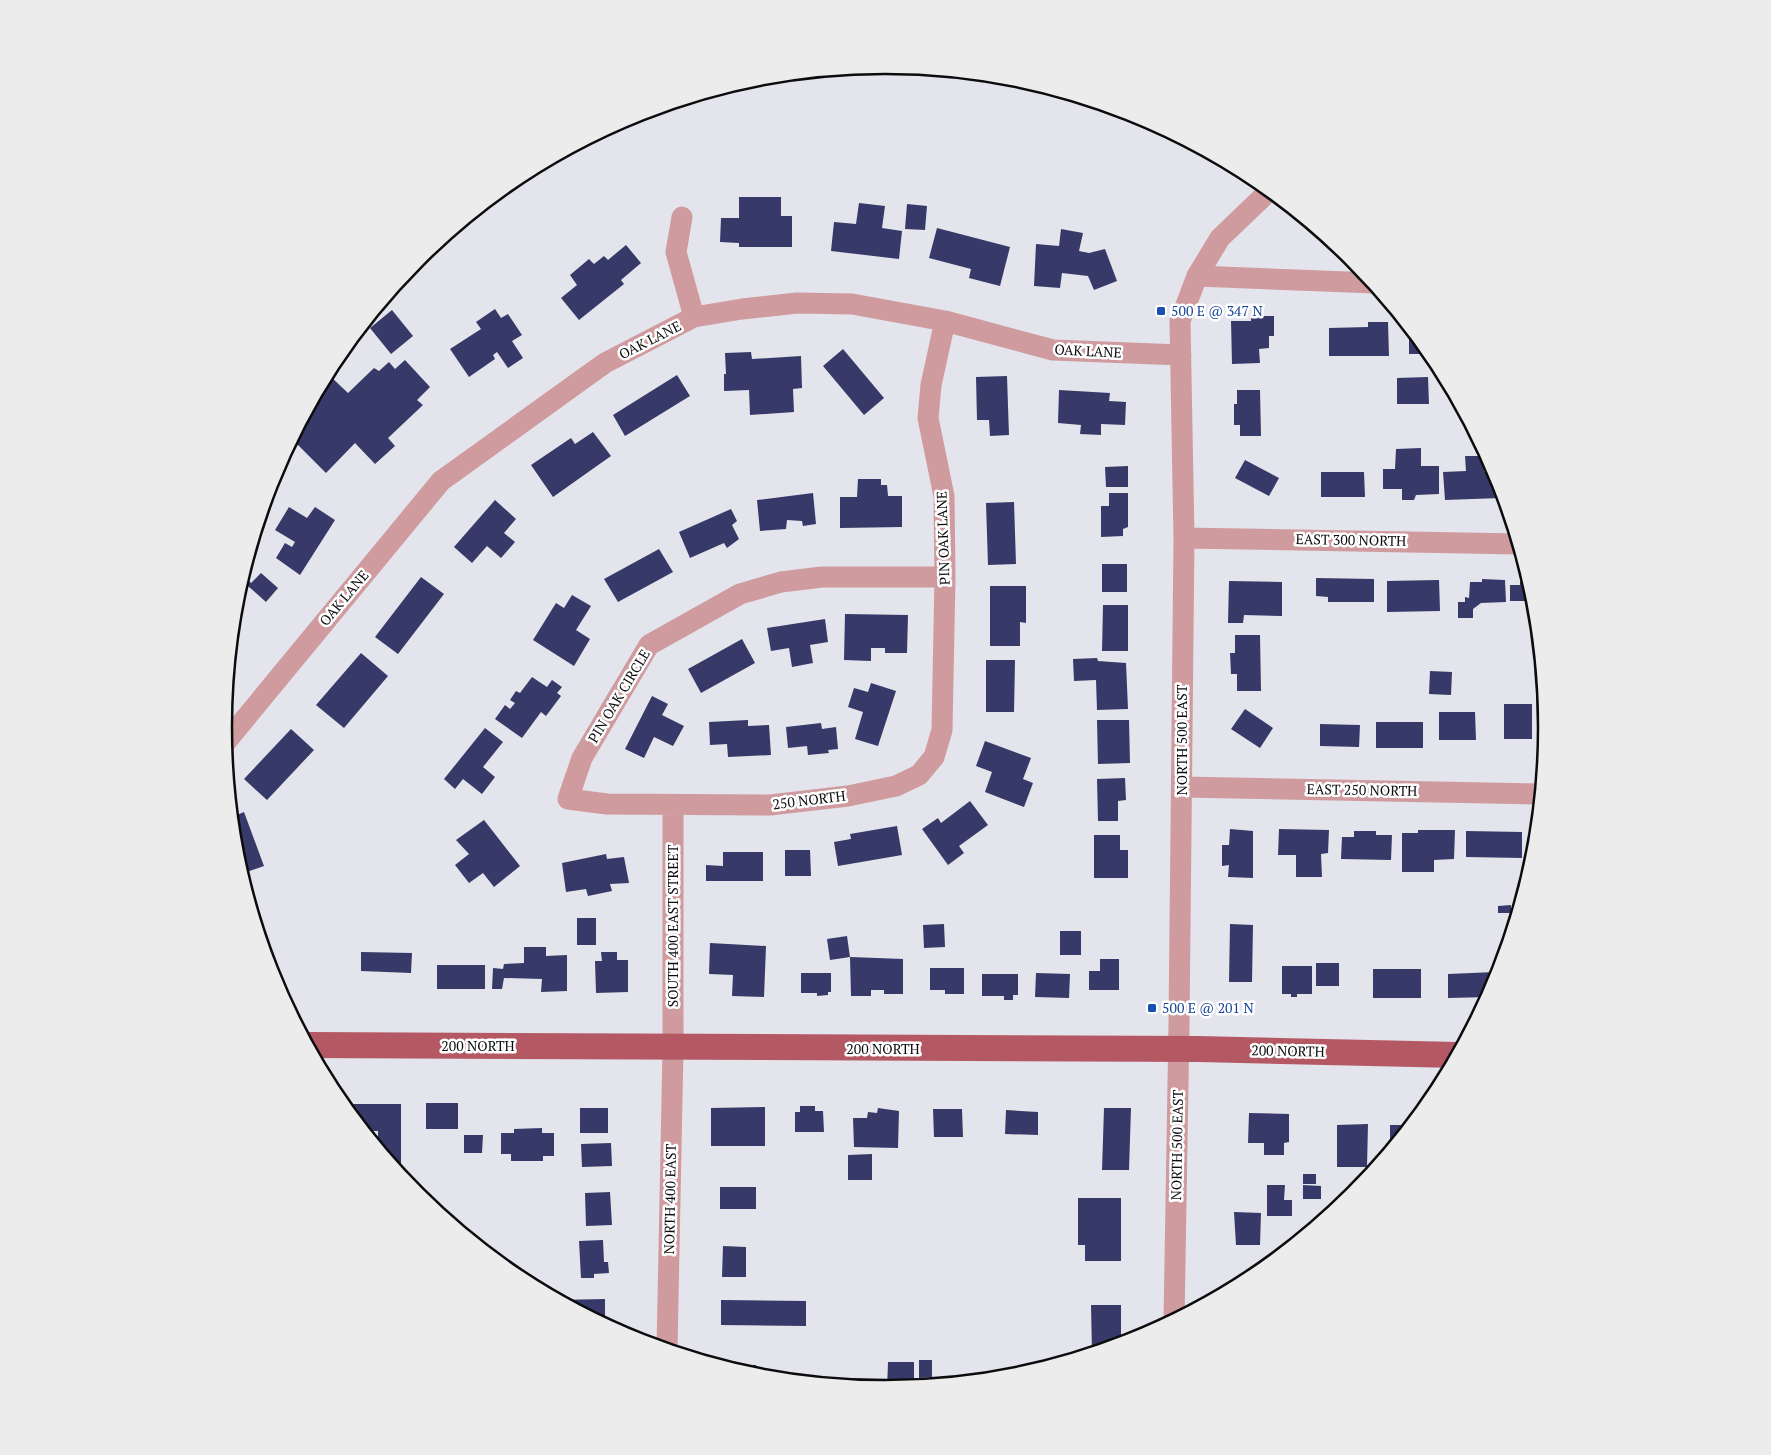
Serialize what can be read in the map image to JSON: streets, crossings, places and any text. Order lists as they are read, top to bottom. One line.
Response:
{"streets":{"main road":["200 NORTH"],"street":["OAK LANE","PIN OAK LANE","EAST 300 NORTH","PIN OAK CIRCLE","NORTH 500 EAST","EAST 250 NORTH","250 NORTH","SOUTH 400 EAST STREET","NORTH 400 EAST"]},"crossings":[["OAK LANE","PIN OAK LANE"],["OAK LANE","NORTH 500 EAST"],["PIN OAK LANE","PIN OAK CIRCLE"],["PIN OAK LANE","250 NORTH"],["EAST 300 NORTH","NORTH 500 EAST"],["PIN OAK CIRCLE","250 NORTH"],["PIN OAK CIRCLE","SOUTH 400 EAST STREET"],["NORTH 500 EAST","EAST 250 NORTH"],["NORTH 500 EAST","200 NORTH"],["250 NORTH","SOUTH 400 EAST STREET"],["SOUTH 400 EAST STREET","200 NORTH"],["SOUTH 400 EAST STREET","NORTH 400 EAST"],["200 NORTH","NORTH 400 EAST"]],"places":{"transit":["500 E @ 347 N","500 E @ 201 N"]}}
